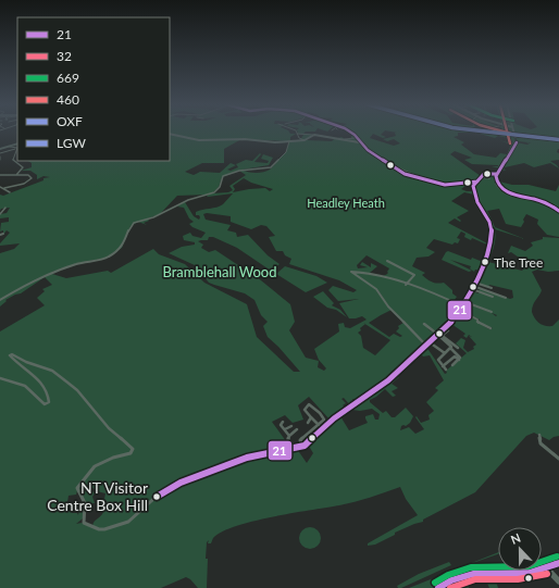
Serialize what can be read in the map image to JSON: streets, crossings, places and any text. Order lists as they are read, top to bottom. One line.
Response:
{"parks":["Headley Heath","Bramblehall Wood"],"places":["The Tree","NT Visitor Centre Box Hill"],"lines":["transit line 21","transit line 460","transit line OXF","transit line LGW","transit line 669","transit line 32"],"legend":["21","32","669","460","OXF","LGW"],"north":"top"}
